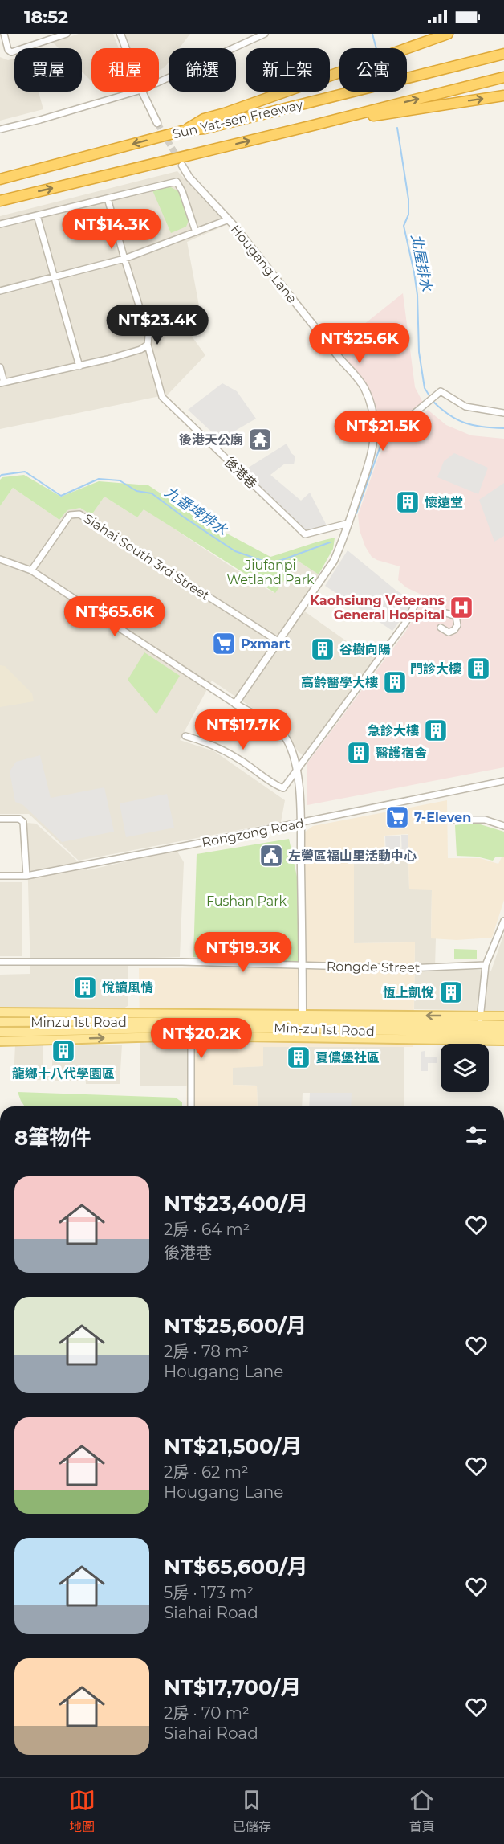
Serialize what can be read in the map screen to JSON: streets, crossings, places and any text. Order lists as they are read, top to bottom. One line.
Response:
{"streets":{"highway":["Sun Yat-sen Freeway"],"main road":["Minzu 1st Road","Min-zu 1st Road"],"street":["Hougang Lane","後港巷","Siahai South 3rd Street","Rongzong Road","Rongde Street"]},"crossings":[["Hougang Lane","後港巷"],["Hougang Lane","Siahai South 3rd Street"],["Minzu 1st Road","Min-zu 1st Road"]],"water":["北屋排水","九番埤排水"],"parks":["Jiufanpi Wetland Park","Fushan Park"],"places":{"temple":["後港天公廟"],"building":["懷遠堂","谷樹向陽","門診大樓","高齡醫學大樓","急診大樓","醫護宿舍","悅讀風情","恆上凱悅","龍鄉十八代學園區","夏儂堡社區"],"hospital":["Kaohsiung Veterans General Hospital"],"supermarket":["Pxmart","7-Eleven"],"public building":["左營區福山里活動中心"]},"page":{"status":"18:52","chip":["買屋","租屋","篩選","新上架","公寓"],"price":["NT$14.3K","NT$23.4K","NT$25.6K","NT$21.5K","NT$65.6K","NT$17.7K","NT$19.3K","NT$20.2K"],"heading":"8筆物件","list":[{"name":"NT$23,400/月","note":"2房 · 64 m² · 後港巷"},{"name":"NT$25,600/月","note":"2房 · 78 m² · Hougang Lane"},{"name":"NT$21,500/月","note":"2房 · 62 m² · Hougang Lane"},{"name":"NT$65,600/月","note":"5房 · 173 m² · Siahai Road"},{"name":"NT$17,700/月","note":"2房 · 70 m² · Siahai Road"}],"tabs":["地圖","已儲存","首頁"]}}
